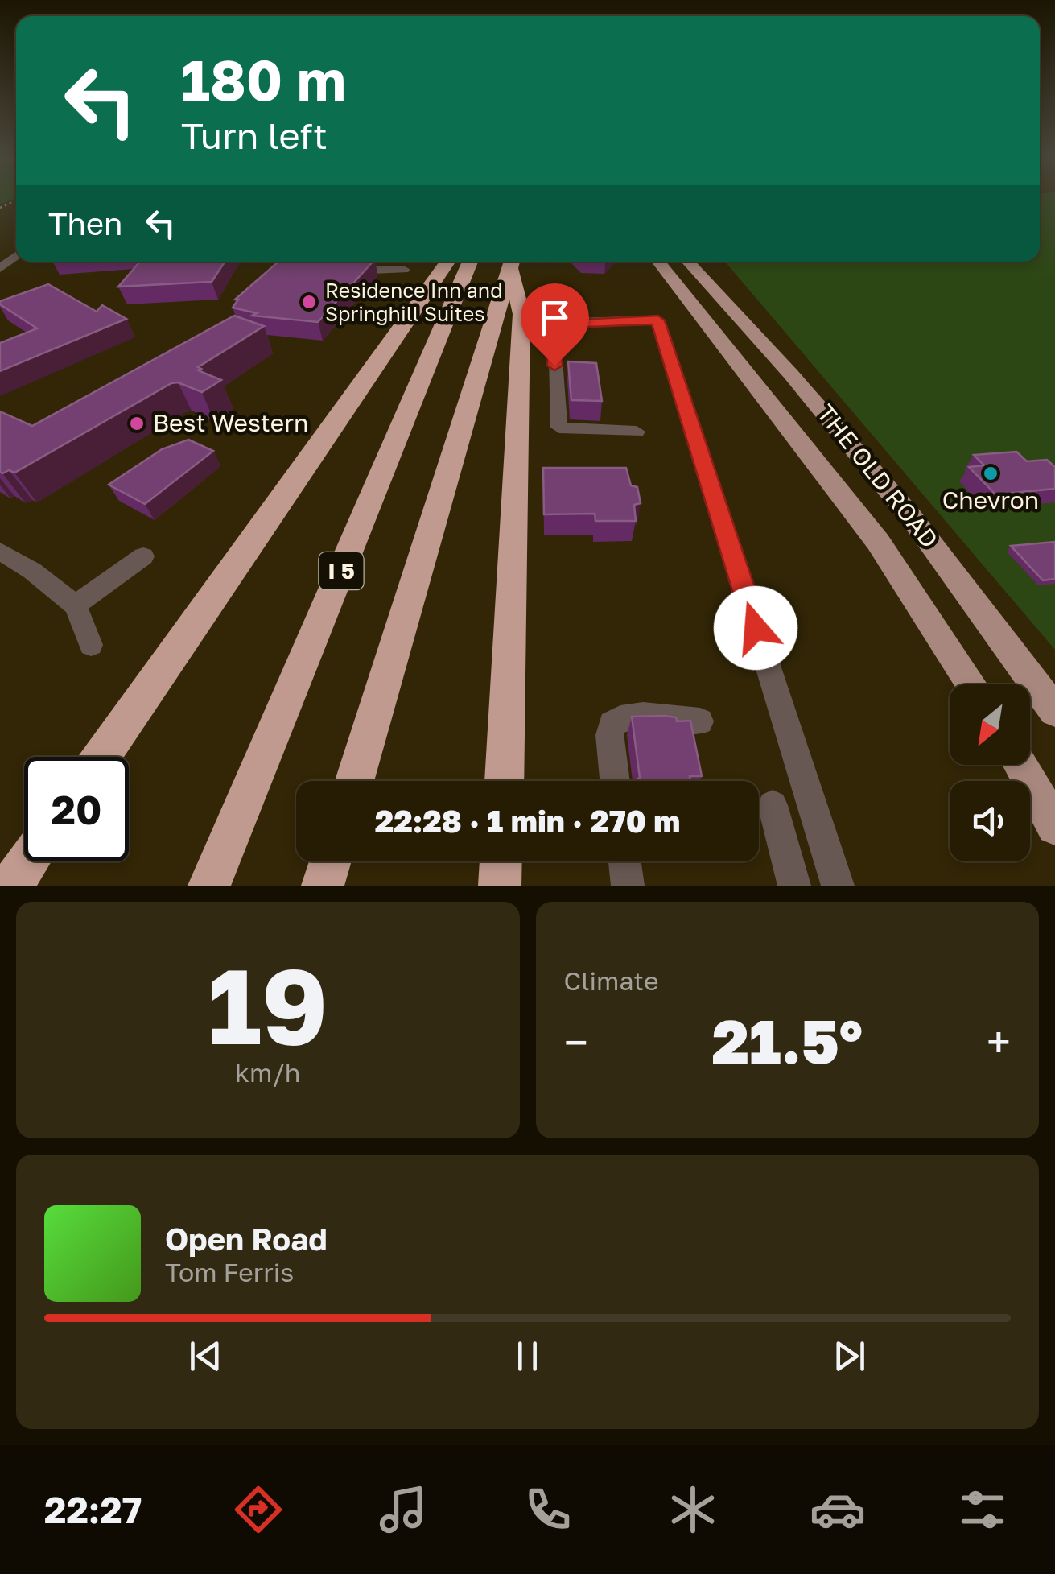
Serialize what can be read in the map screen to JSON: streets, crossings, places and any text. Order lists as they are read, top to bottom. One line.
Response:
{"streets":{"highway":["I 5"],"main road":["THE OLD ROAD"]},"places":["Residence Inn and Springhill Suites","Best Western","Chevron"],"north":"bottom left","page":{"turn":["180 m","Turn left"],"then":"Then","limit":"20","trip":"22:28 · 1 min · 270 m","tile":[["19","km/h"],"Climate"],"heat":["−","21.5°","+"],"song":["Open Road","Tom Ferris"],"tabs":"22:27"}}
